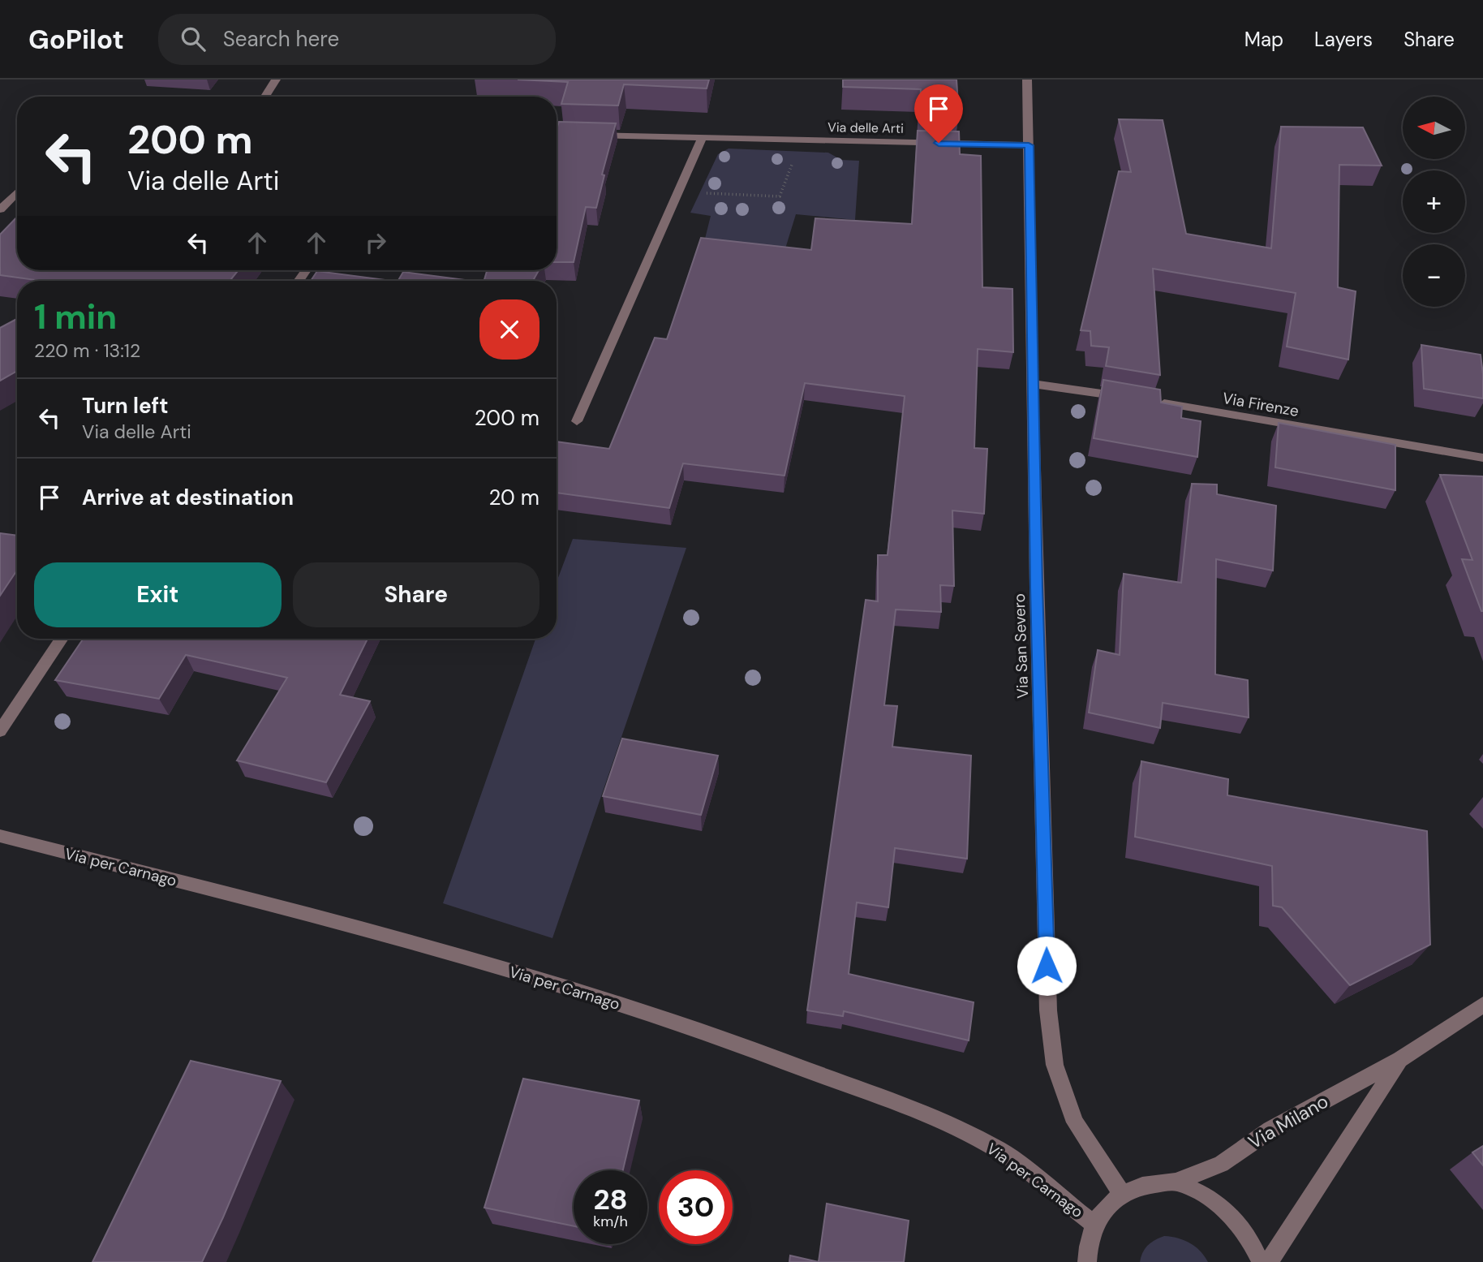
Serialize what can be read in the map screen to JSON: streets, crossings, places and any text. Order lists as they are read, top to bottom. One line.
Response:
{"streets":{"street":["Via delle Arti","Via Firenze","Via San Severo","Via per Carnago","Via Milano"]},"crossings":[["Via delle Arti","Via San Severo"]],"north":"left","page":{"header":"GoPilot","search":"Search here","nav":["Map","Layers","Share"],"map_buttons":["+","−"],"turn":["200 m","Via delle Arti"],"heading":["1 min","220 m · 13:12"],"list":[{"name":"Turn left","note":"Via delle Arti","value":"200 m"},{"name":"Arrive at destination","value":"20 m"}],"buttons":["Exit","Share"],"speed":"28 km/h","limit":"30"}}
